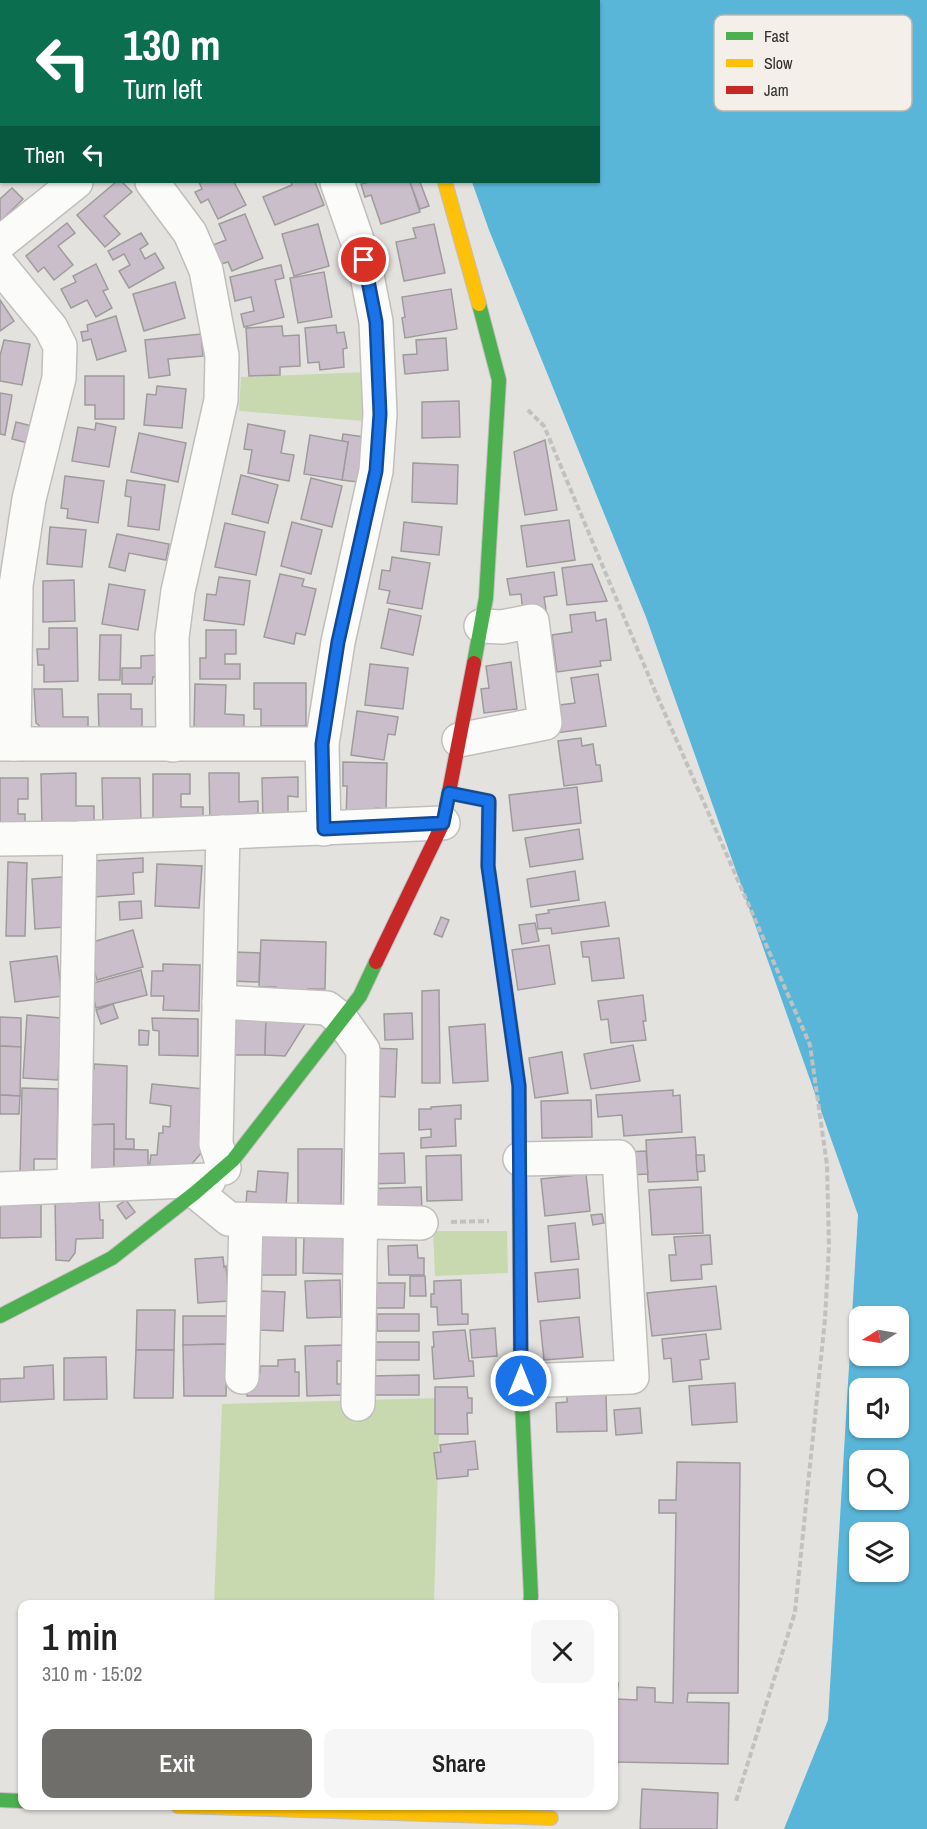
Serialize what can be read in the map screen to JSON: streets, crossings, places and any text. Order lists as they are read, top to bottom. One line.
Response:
{"legend":["Fast","Slow","Jam"],"north":"left","page":{"turn":["130 m","Turn left"],"then":"Then","heading":["1 min","310 m · 15:02"],"buttons":["Exit","Share"]}}
